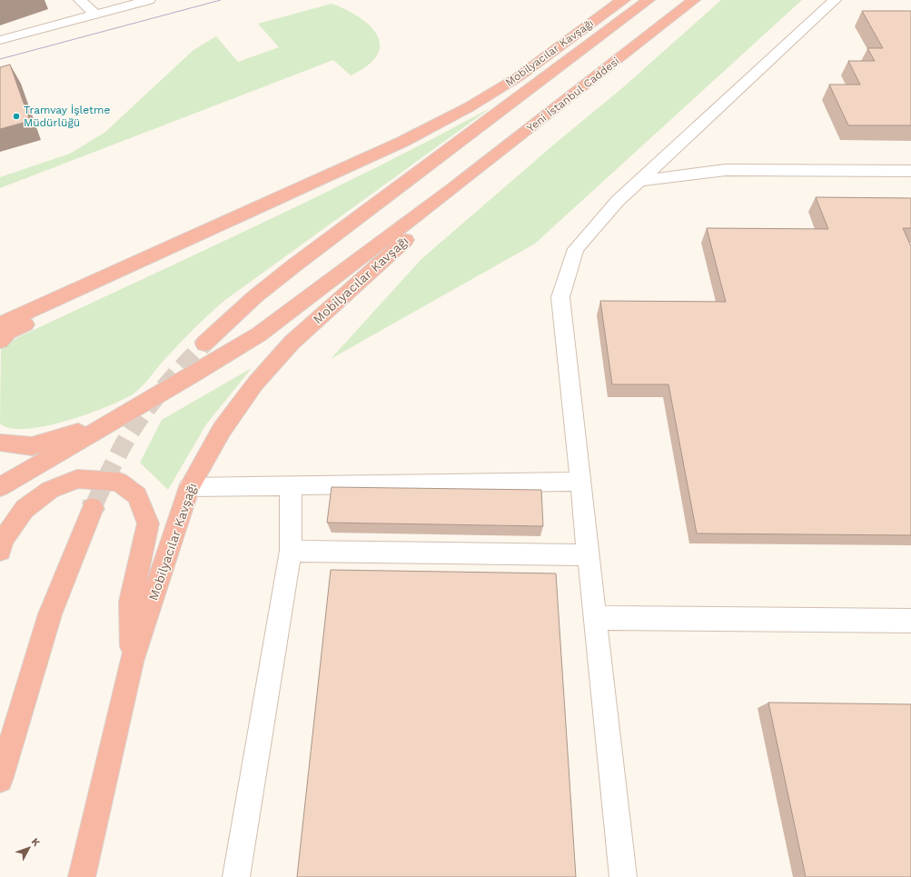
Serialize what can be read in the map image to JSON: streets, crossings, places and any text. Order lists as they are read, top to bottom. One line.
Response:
{"streets":{"highway":["Mobilyacılar Kavşağı","Yeni İstanbul Caddesi"]},"crossings":[["Mobilyacılar Kavşağı","Yeni İstanbul Caddesi"]],"places":["Tramvay İşletme Müdürlüğü"],"north":"top right"}
